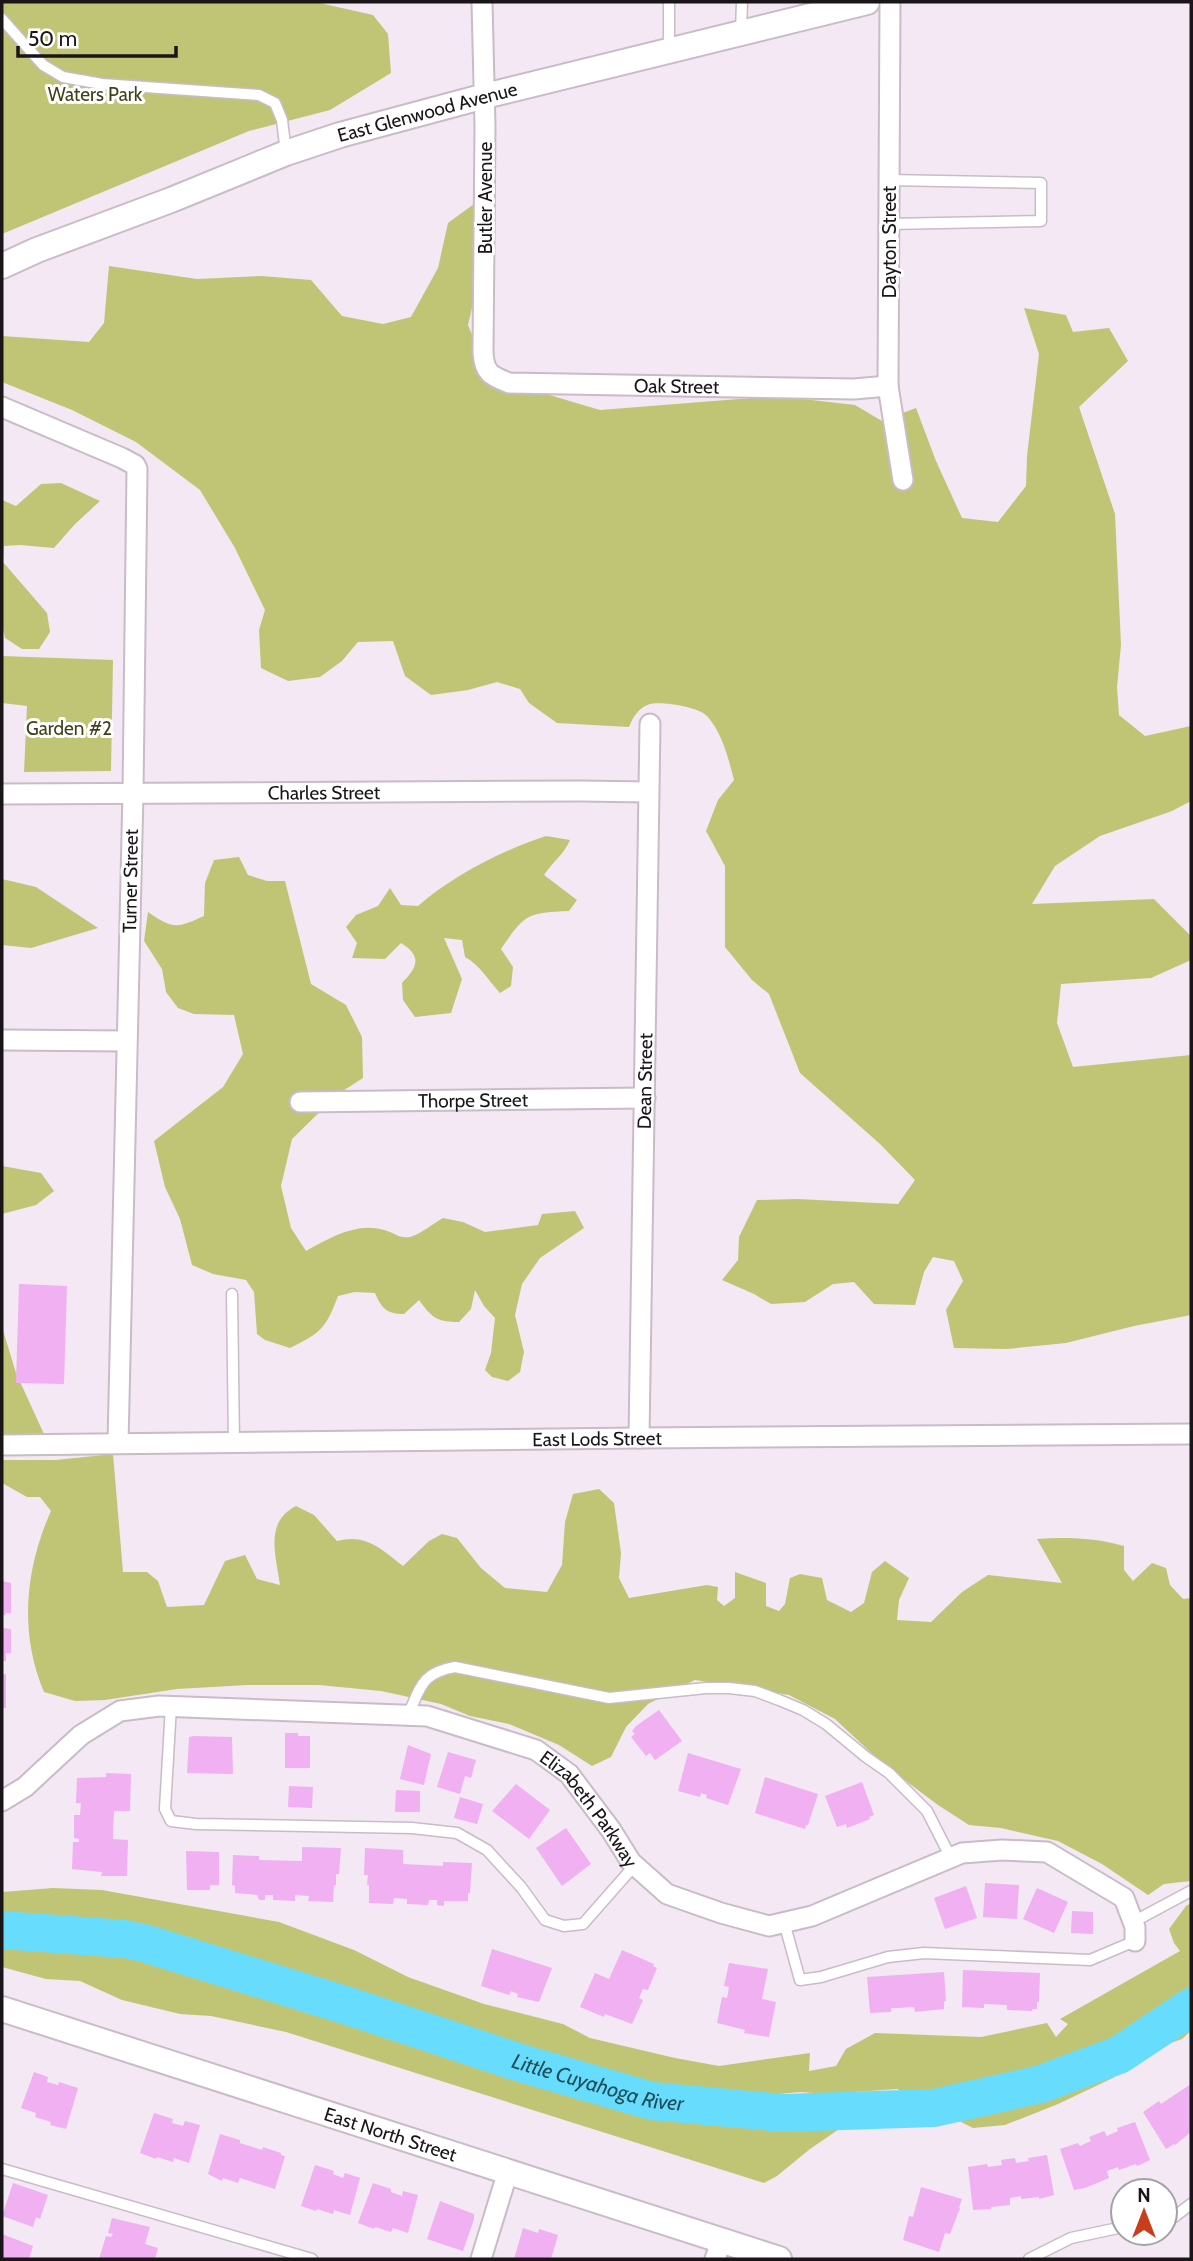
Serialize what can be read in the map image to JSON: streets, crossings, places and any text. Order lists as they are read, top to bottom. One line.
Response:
{"streets":{"street":["East Glenwood Avenue","Butler Avenue","Dayton Street","Oak Street","Charles Street","Turner Street","Dean Street","Thorpe Street","East Lods Street","Elizabeth Parkway","East North Street"]},"crossings":[["East Glenwood Avenue","Butler Avenue"],["Butler Avenue","Oak Street"],["Dayton Street","Oak Street"],["Charles Street","Turner Street"],["Charles Street","Dean Street"],["Turner Street","East Lods Street"],["Dean Street","Thorpe Street"],["Dean Street","East Lods Street"]],"water":["Little Cuyahoga River"],"parks":["Waters Park","Garden #2"],"scale_bar":"50 m","north":"top"}
